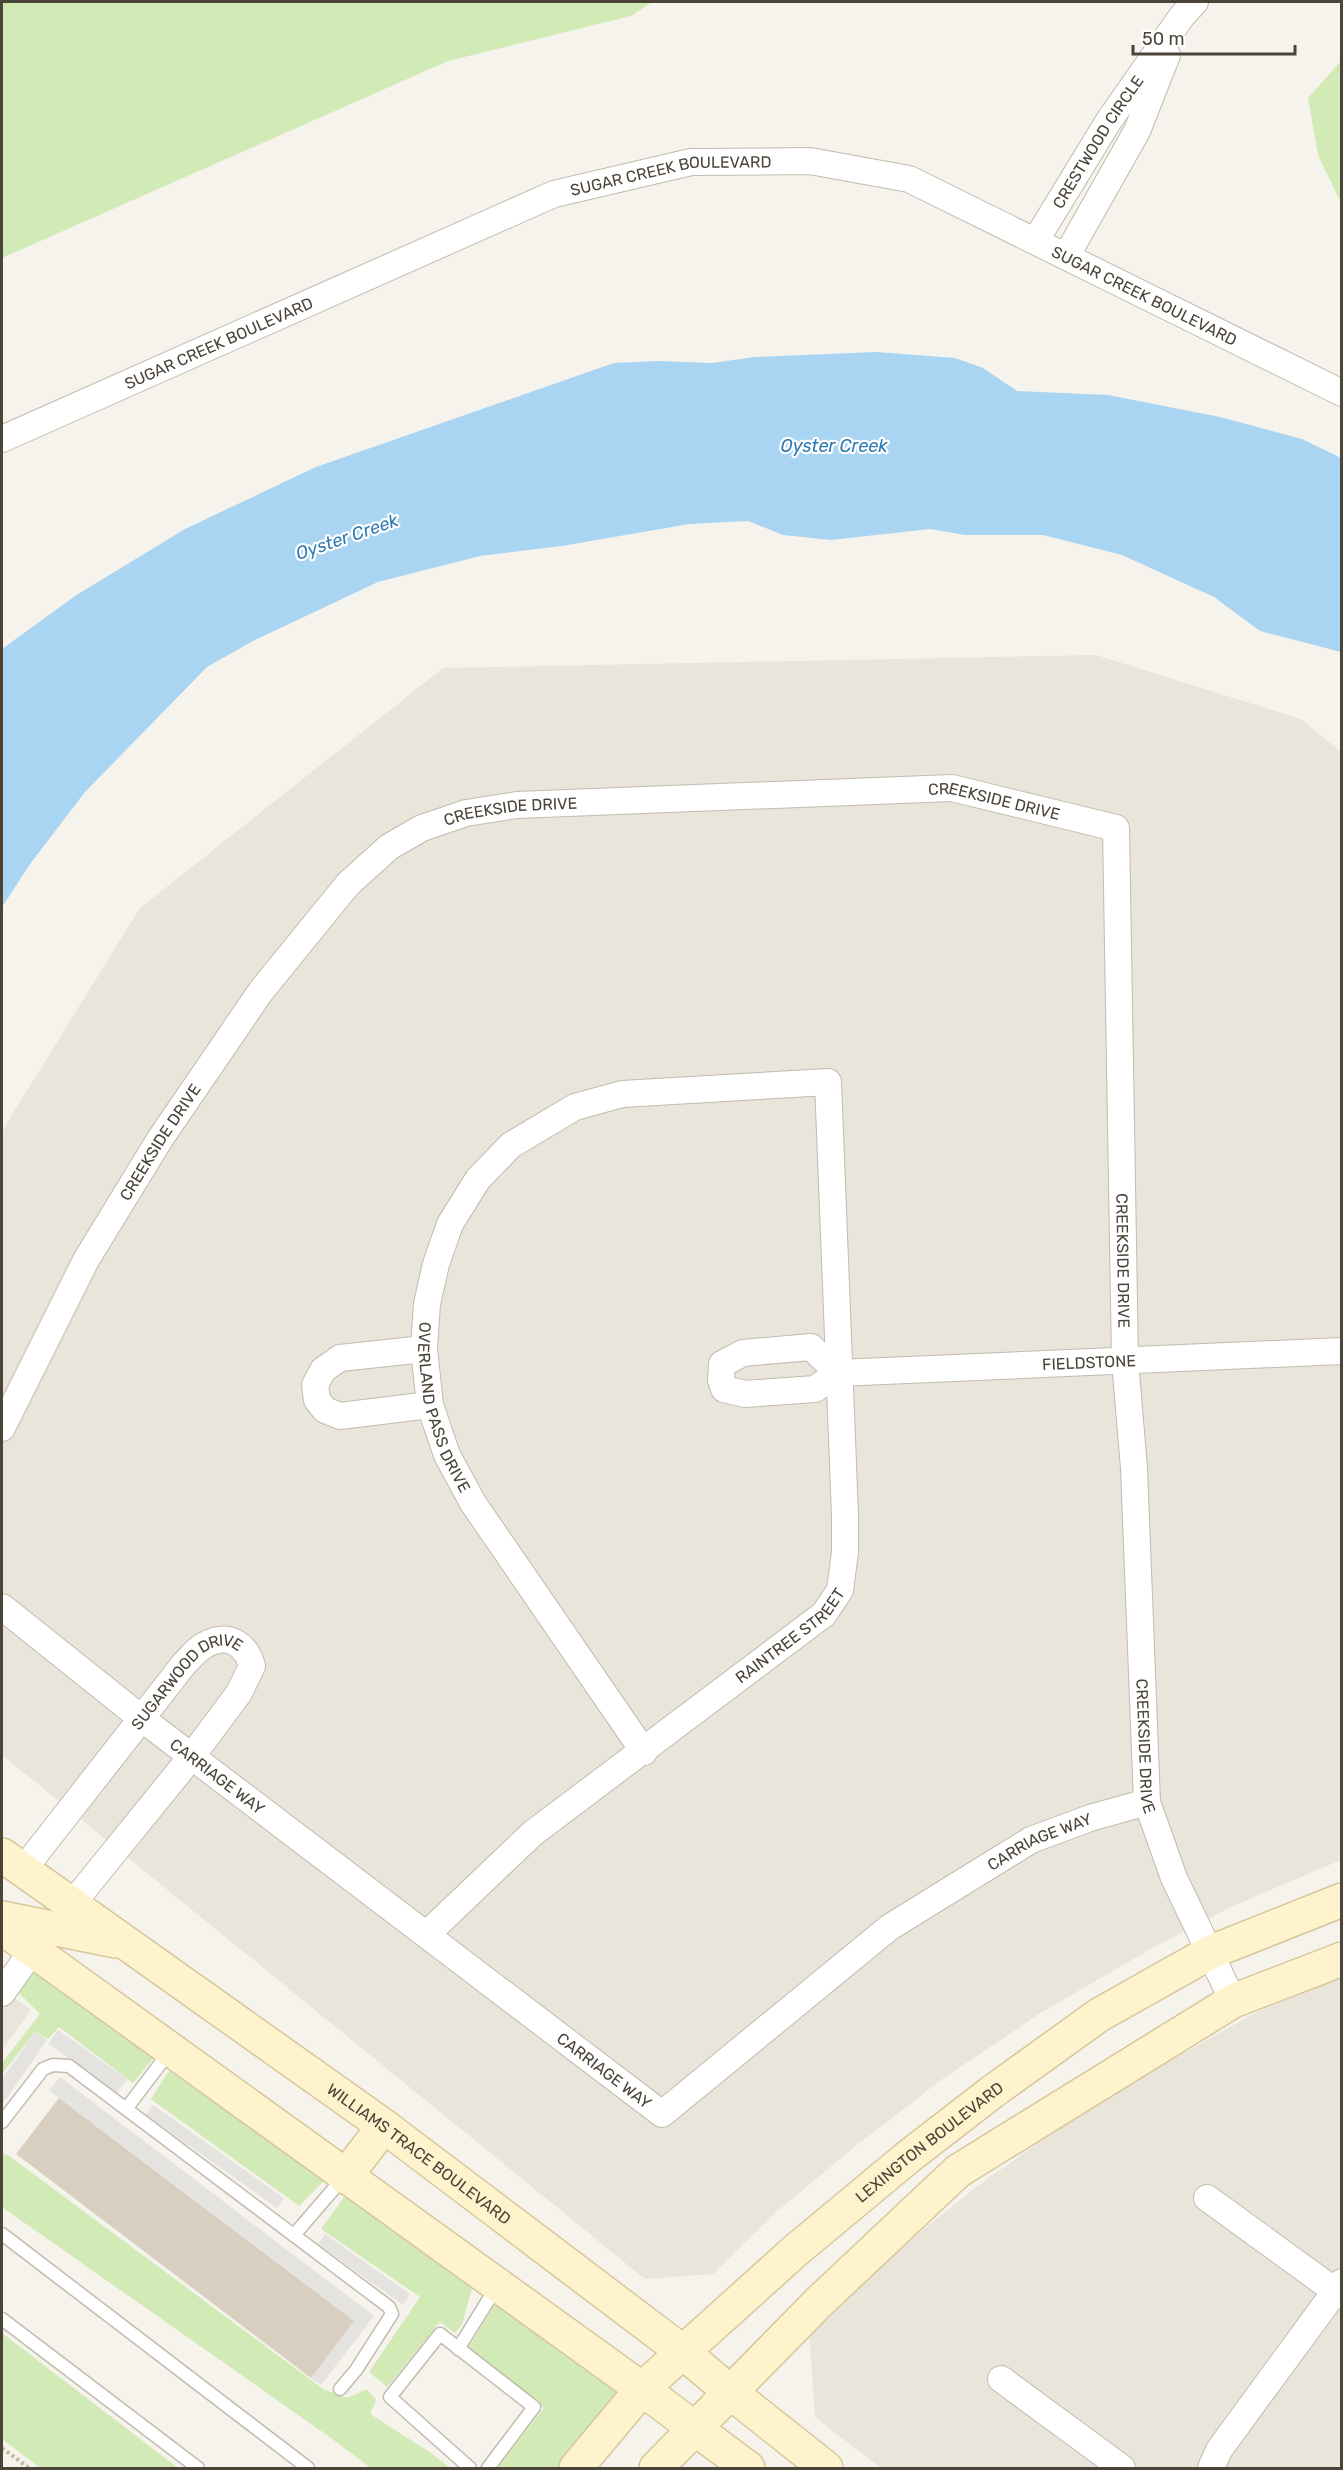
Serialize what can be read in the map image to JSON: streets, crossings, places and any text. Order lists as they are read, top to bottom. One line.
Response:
{"streets":{"main road":["LEXINGTON BOULEVARD","WILLIAMS TRACE BOULEVARD"],"street":["CRESTWOOD CIRCLE","SUGAR CREEK BOULEVARD","CREEKSIDE DRIVE","FIELDSTONE","OVERLAND PASS DRIVE","RAINTREE STREET","SUGARWOOD DRIVE","CARRIAGE WAY"]},"crossings":[["CRESTWOOD CIRCLE","SUGAR CREEK BOULEVARD"],["CREEKSIDE DRIVE","FIELDSTONE"],["CREEKSIDE DRIVE","CARRIAGE WAY"],["CREEKSIDE DRIVE","LEXINGTON BOULEVARD"],["FIELDSTONE","RAINTREE STREET"],["OVERLAND PASS DRIVE","RAINTREE STREET"],["RAINTREE STREET","CARRIAGE WAY"],["SUGARWOOD DRIVE","CARRIAGE WAY"],["SUGARWOOD DRIVE","WILLIAMS TRACE BOULEVARD"],["LEXINGTON BOULEVARD","WILLIAMS TRACE BOULEVARD"]],"water":["Oyster Creek"],"scale_bar":"50 m"}
